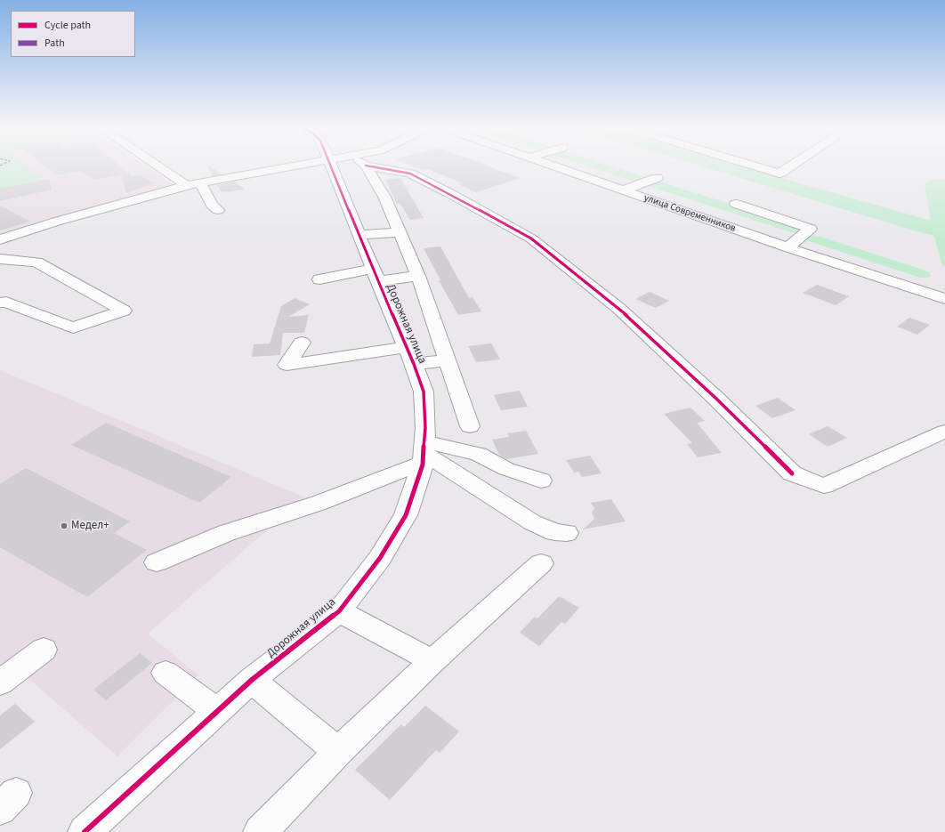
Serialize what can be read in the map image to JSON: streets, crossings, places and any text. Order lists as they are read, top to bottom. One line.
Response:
{"streets":{"street":["улица Современников","Дорожная улица"]},"places":["Медел+"],"legend":["Cycle path","Path"]}
